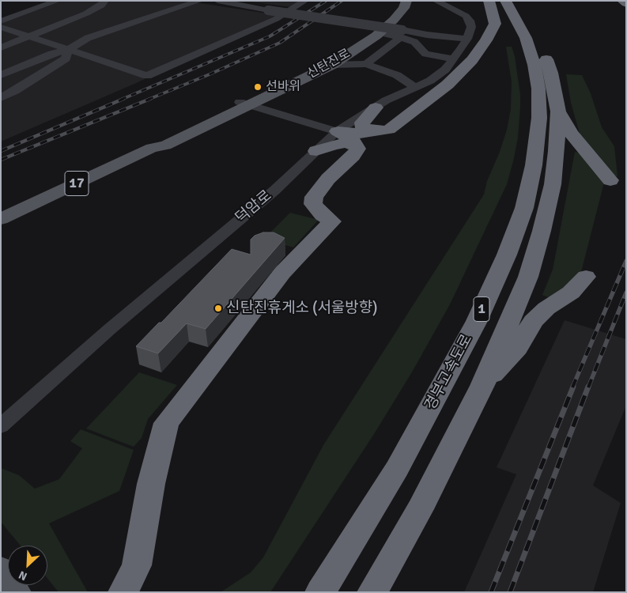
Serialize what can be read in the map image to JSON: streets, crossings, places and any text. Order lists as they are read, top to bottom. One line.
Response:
{"streets":{"highway":["1","경부고속도로"],"main road":["신탄진로","17"],"street":["덕암로"]},"places":["선바위","신탄진휴게소 (서울방향)"],"north":"bottom left"}
